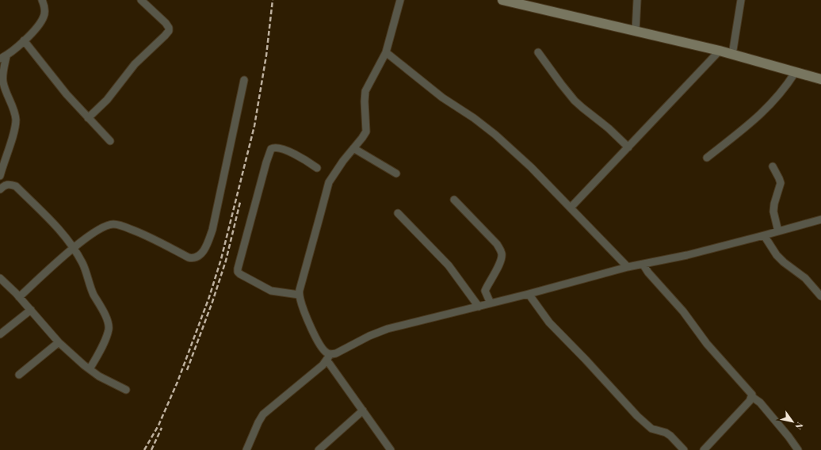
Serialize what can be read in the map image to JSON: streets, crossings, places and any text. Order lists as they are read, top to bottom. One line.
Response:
{"north":"bottom right"}
